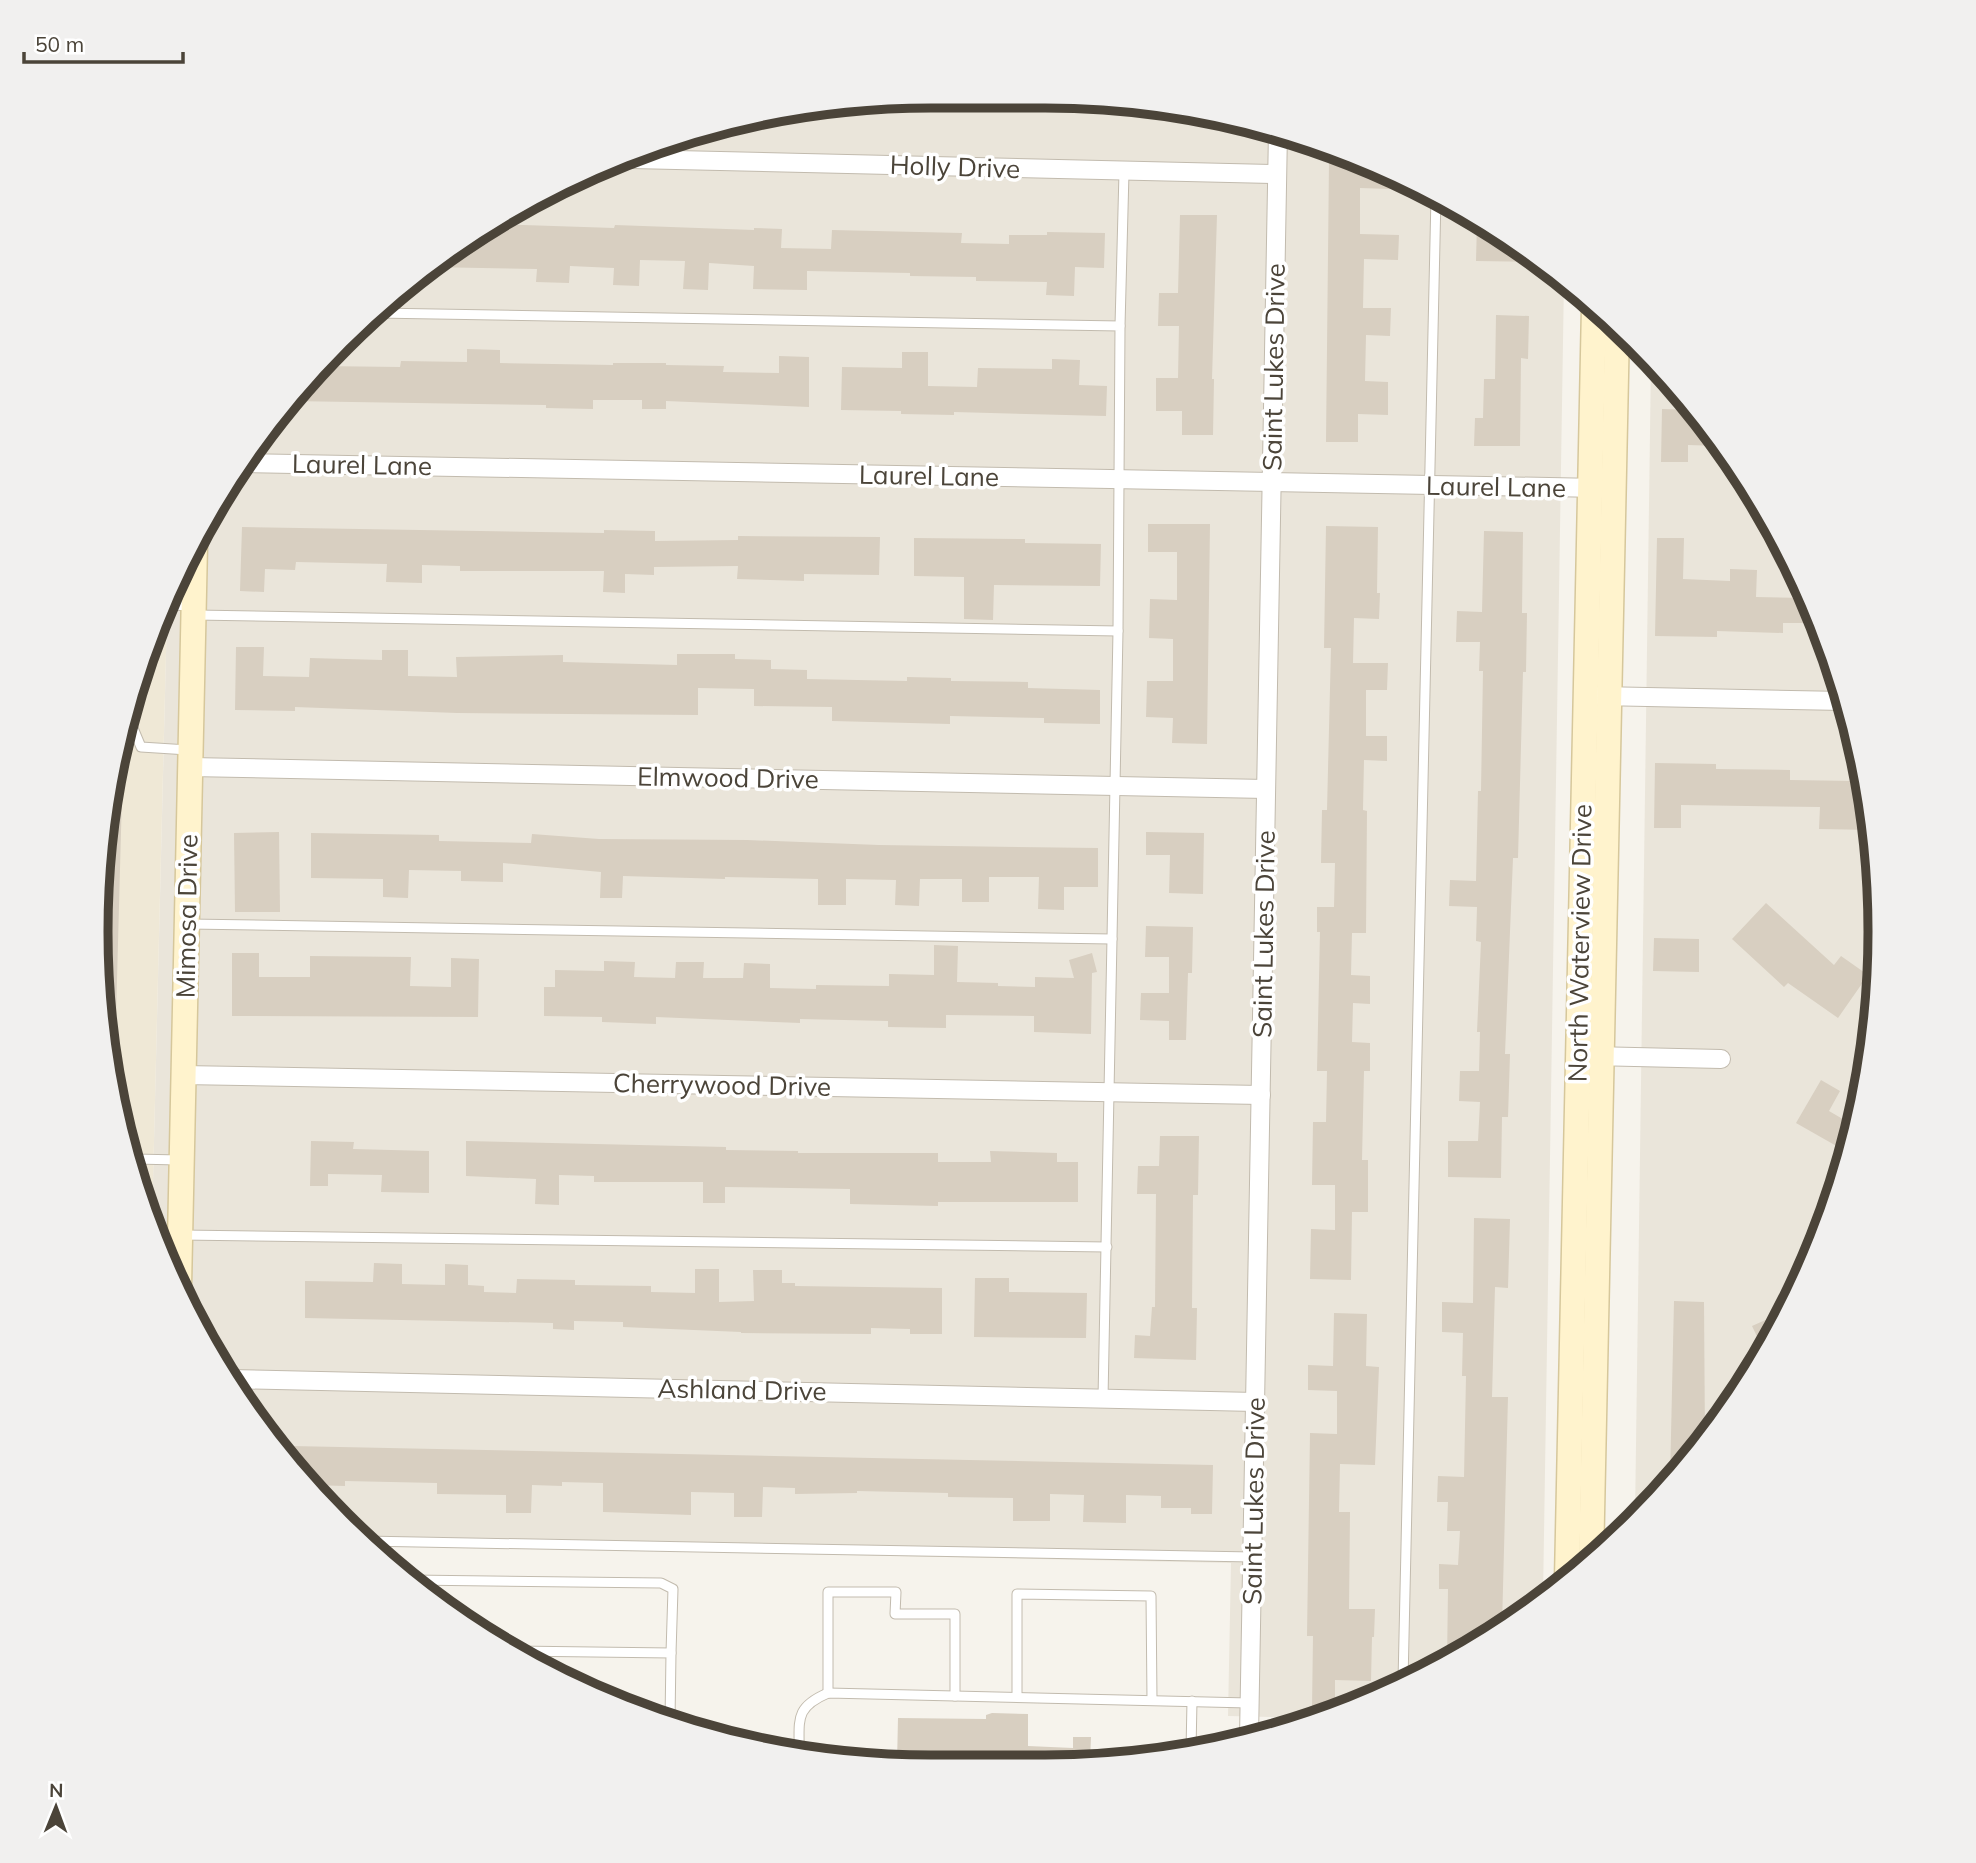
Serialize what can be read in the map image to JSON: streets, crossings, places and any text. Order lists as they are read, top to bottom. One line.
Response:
{"streets":{"street":["Holly Drive","Saint Lukes Drive","Laurel Lane","Elmwood Drive","Mimosa Drive","North Waterview Drive","Cherrywood Drive","Ashland Drive"]},"crossings":[["Holly Drive","Saint Lukes Drive"],["Saint Lukes Drive","Laurel Lane"],["Saint Lukes Drive","Elmwood Drive"],["Saint Lukes Drive","Cherrywood Drive"],["Saint Lukes Drive","Ashland Drive"],["Laurel Lane","North Waterview Drive"],["Elmwood Drive","Mimosa Drive"],["Mimosa Drive","Cherrywood Drive"]],"scale_bar":"50 m","north":"top"}
